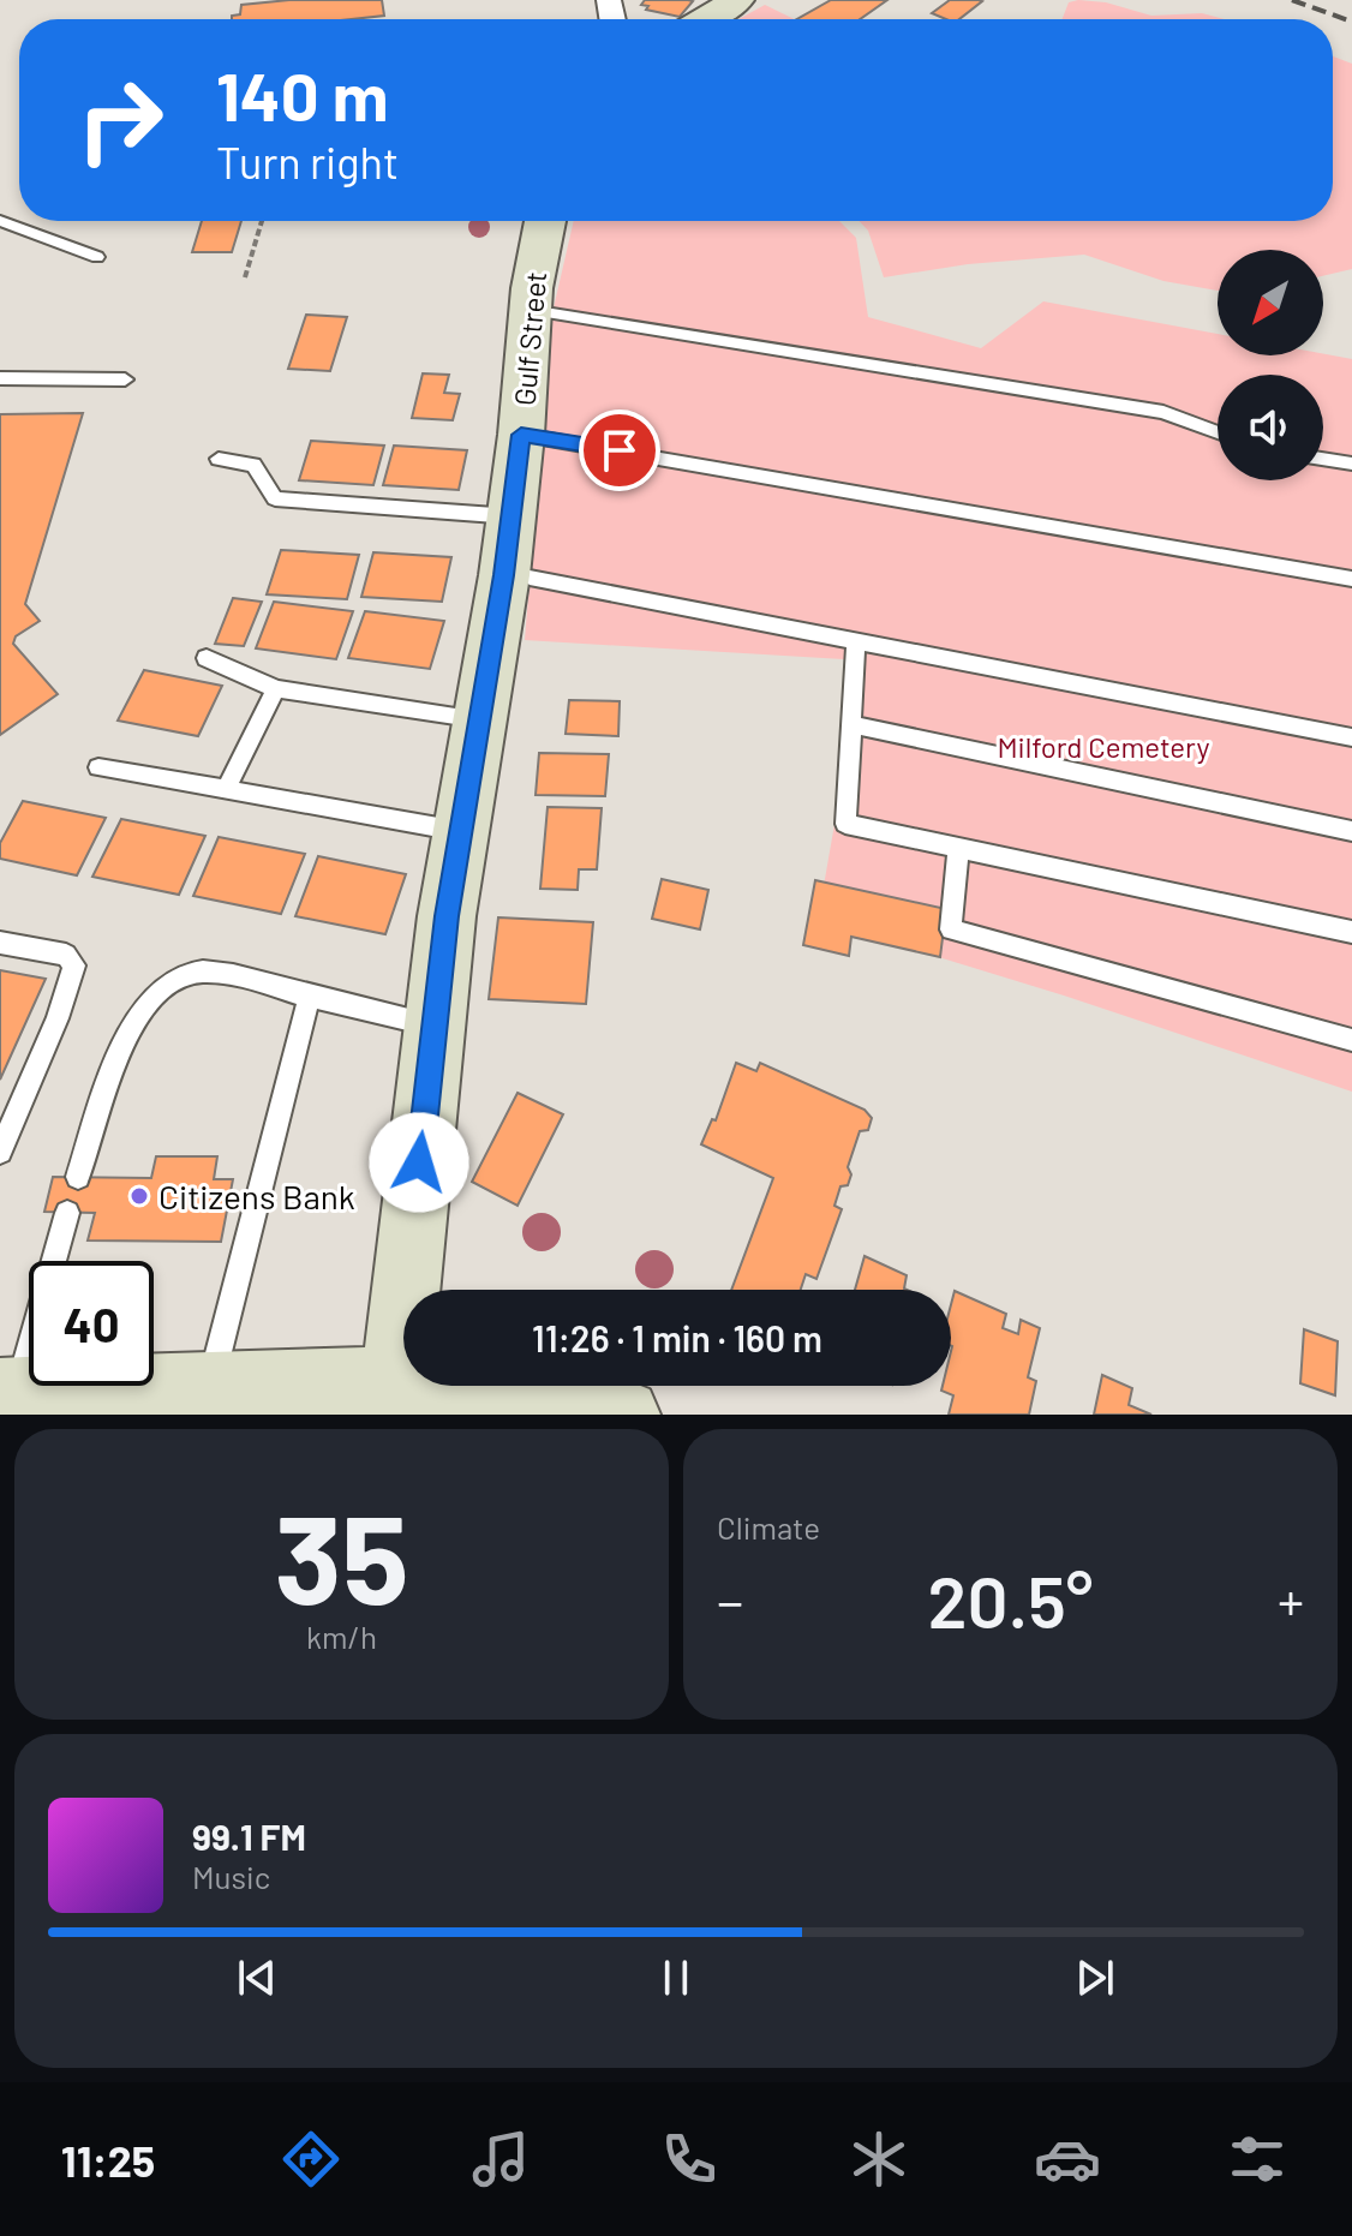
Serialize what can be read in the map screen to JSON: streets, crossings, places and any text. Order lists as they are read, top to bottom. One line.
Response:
{"streets":{"street":["Gulf Street"]},"parks":["Milford Cemetery"],"places":["Citizens Bank"],"north":"bottom left","page":{"turn":["140 m","Turn right"],"limit":"40","trip":"11:26 · 1 min · 160 m","tile":[["35","km/h"],"Climate"],"heat":["−","20.5°","+"],"song":["99.1 FM","Music"],"tabs":"11:25"}}
